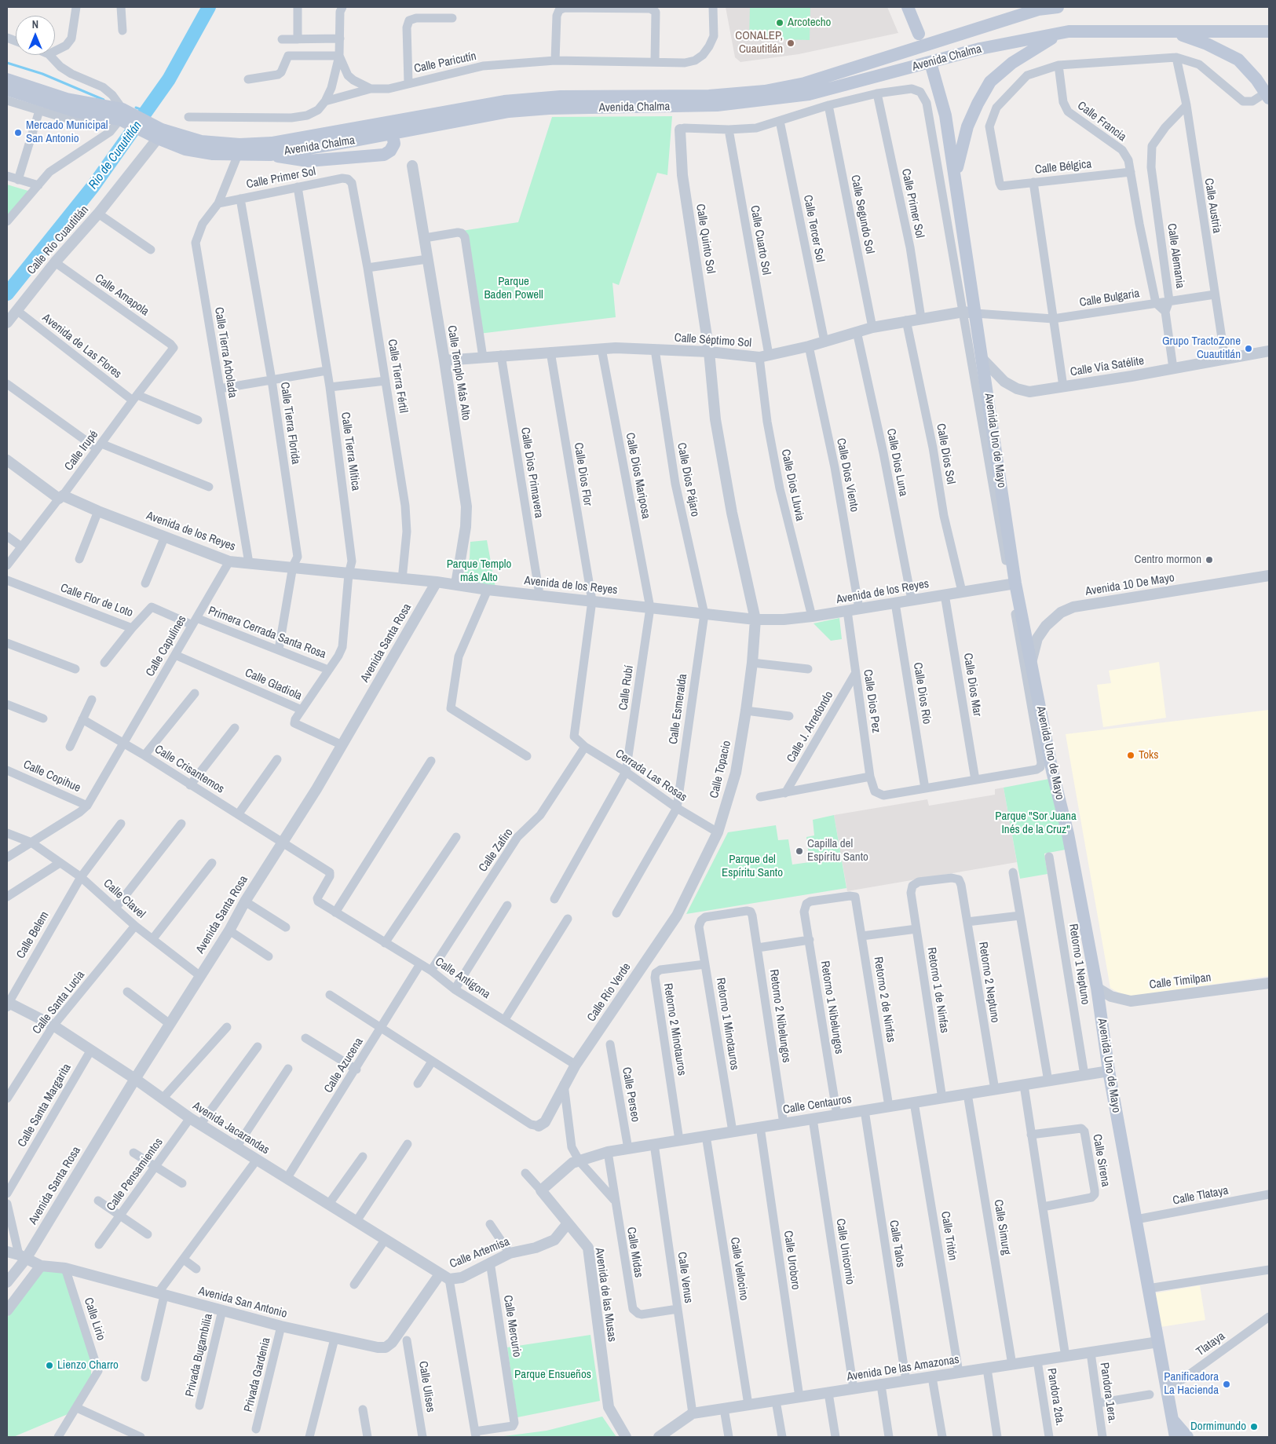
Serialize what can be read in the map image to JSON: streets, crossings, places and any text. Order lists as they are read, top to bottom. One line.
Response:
{"streets":{"main road":["Avenida Chalma","Avenida Uno de Mayo"],"street":["Calle Paricutín","Calle Francia","Calle Bélgica","Calle Primer Sol","Calle Austria","Calle Segundo Sol","Calle Tercer Sol","Calle Quinto Sol","Calle Río Cuautitlán","Calle Cuarto Sol","Calle Alemania","Calle Amapola","Calle Bulgaria","Calle Séptimo Sol","Avenida de Las Flores","Calle Tierra Arbolada","Calle Vía Satélite","Calle Templo Más Alto","Calle Tierra Fértil","Calle Tierra Florida","Calle Irupé","Calle Tierra Mítica","Calle Dios Sol","Calle Dios Luna","Calle Dios Primavera","Calle Dios Flor","Calle Dios Viento","Calle Dios Mariposa","Calle Dios Pájaro","Calle Dios Lluvia","Avenida de los Reyes","Avenida 10 De Mayo","Calle Flor de Loto","Primera Cerrada Santa Rosa","Avenida Santa Rosa","Calle Capulines","Calle Gladiola","Calle Dios Mar","Calle Rubí","Calle Dios Río","Calle Dios Pez","Calle Esmeralda","Calle J. Arredondo","Calle Crisantemos","Calle Topacio","Cerrada Las Rosas","Calle Copihue","Calle Zafiro","Calle Clavel","Calle Belem","Retorno 1 Neptuno","Calle Antígona","Calle Timilpan","Retorno 2 Neptuno","Retorno 1 de Ninfas","Calle Río Verde","Retorno 2 de Ninfas","Calle Santa Lucía","Retorno 1 Nibelungos","Retorno 2 Nibelungos","Retorno 1 Minotauros","Retorno 2 Minotauros","Calle Azucena","Calle Perseo","Calle Centauros","Calle Santa Margarita","Avenida Jacarandas","Calle Sirena","Calle Pensamientos","Calle Tlataya","Calle Simurg","Calle Tritón","Calle Talos","Calle Unicornio","Calle Midas","Calle Artemisa","Calle Uroboro","Calle Vellocino","Calle Venus","Avenida de las Musas","Avenida San Antonio","Calle Lirio","Calle Mercurio","Tlataya","Privada Bugambilia","Avenida De las Amazonas","Privada Gardenia","Calle Ulises","Pandora 1era.","Pandora 2da."]},"crossings":[["Avenida Chalma","Calle Río Cuautitlán"],["Avenida Chalma","Calle Tierra Arbolada"],["Calle Francia","Calle Bélgica"],["Calle Francia","Calle Bulgaria"],["Calle Primer Sol","Calle Séptimo Sol"],["Calle Primer Sol","Calle Tierra Arbolada"],["Calle Primer Sol","Calle Tierra Fértil"],["Calle Primer Sol","Calle Tierra Florida"],["Calle Primer Sol","Calle Tierra Mítica"],["Calle Austria","Calle Alemania"],["Calle Austria","Calle Bulgaria"],["Calle Austria","Calle Vía Satélite"],["Calle Segundo Sol","Calle Séptimo Sol"],["Calle Tercer Sol","Calle Séptimo Sol"],["Calle Quinto Sol","Calle Séptimo Sol"],["Calle Quinto Sol","Avenida de los Reyes"],["Calle Quinto Sol","Calle Topacio"],["Calle Río Cuautitlán","Calle Amapola"],["Calle Río Cuautitlán","Avenida de Las Flores"],["Calle Cuarto Sol","Calle Séptimo Sol"],["Calle Cuarto Sol","Calle Dios Lluvia"],["Calle Alemania","Calle Bulgaria"],["Calle Alemania","Calle Vía Satélite"],["Calle Amapola","Calle Irupé"],["Calle Bulgaria","Calle Séptimo Sol"],["Calle Bulgaria","Avenida Uno de Mayo"],["Calle Séptimo Sol","Calle Templo Más Alto"],["Calle Séptimo Sol","Avenida Uno de Mayo"],["Calle Séptimo Sol","Calle Dios Sol"],["Calle Séptimo Sol","Calle Dios Luna"],["Calle Séptimo Sol","Calle Dios Primavera"],["Calle Séptimo Sol","Calle Dios Flor"],["Calle Séptimo Sol","Calle Dios Viento"],["Calle Séptimo Sol","Calle Dios Mariposa"],["Calle Séptimo Sol","Calle Dios Pájaro"],["Calle Séptimo Sol","Calle Dios Lluvia"],["Avenida de Las Flores","Calle Irupé"],["Calle Tierra Arbolada","Avenida de los Reyes"],["Calle Vía Satélite","Avenida Uno de Mayo"],["Calle Templo Más Alto","Avenida de los Reyes"],["Calle Tierra Fértil","Avenida de los Reyes"],["Calle Tierra Florida","Avenida de los Reyes"],["Calle Tierra Florida","Primera Cerrada Santa Rosa"],["Avenida Uno de Mayo","Avenida de los Reyes"],["Avenida Uno de Mayo","Avenida 10 De Mayo"],["Avenida Uno de Mayo","Calle Timilpan"],["Avenida Uno de Mayo","Calle Centauros"],["Avenida Uno de Mayo","Calle Tlataya"],["Avenida Uno de Mayo","Tlataya"],["Avenida Uno de Mayo","Avenida De las Amazonas"],["Calle Irupé","Avenida de los Reyes"],["Calle Tierra Mítica","Avenida de los Reyes"],["Calle Tierra Mítica","Primera Cerrada Santa Rosa"],["Calle Tierra Mítica","Calle Gladiola"],["Calle Dios Sol","Avenida de los Reyes"],["Calle Dios Luna","Avenida de los Reyes"],["Calle Dios Primavera","Avenida de los Reyes"],["Calle Dios Flor","Avenida de los Reyes"],["Calle Dios Flor","Cerrada Las Rosas"],["Calle Dios Viento","Avenida de los Reyes"],["Calle Dios Mariposa","Avenida de los Reyes"],["Calle Dios Mariposa","Calle Rubí"],["Calle Dios Pájaro","Avenida de los Reyes"],["Calle Dios Pájaro","Calle Esmeralda"],["Calle Dios Lluvia","Avenida de los Reyes"],["Avenida de los Reyes","Avenida Santa Rosa"],["Avenida de los Reyes","Calle Capulines"],["Avenida de los Reyes","Calle Dios Mar"],["Avenida de los Reyes","Calle Rubí"],["Avenida de los Reyes","Calle Dios Río"],["Avenida de los Reyes","Calle Dios Pez"],["Avenida de los Reyes","Calle Esmeralda"],["Avenida de los Reyes","Calle Topacio"],["Avenida de los Reyes","Cerrada Las Rosas"],["Calle Flor de Loto","Primera Cerrada Santa Rosa"],["Calle Flor de Loto","Calle Capulines"],["Primera Cerrada Santa Rosa","Calle Capulines"],["Avenida Santa Rosa","Calle Gladiola"],["Avenida Santa Rosa","Calle Crisantemos"],["Avenida Santa Rosa","Calle Clavel"],["Avenida Santa Rosa","Calle Antígona"],["Avenida Santa Rosa","Avenida Jacarandas"],["Avenida Santa Rosa","Avenida San Antonio"],["Calle Capulines","Calle Gladiola"],["Calle Capulines","Calle Crisantemos"],["Calle Capulines","Calle Copihue"],["Calle Rubí","Cerrada Las Rosas"],["Calle Dios Río","Calle Dios Pez"],["Calle Dios Pez","Calle J. Arredondo"],["Calle Esmeralda","Cerrada Las Rosas"],["Calle Crisantemos","Calle Antígona"],["Calle Topacio","Cerrada Las Rosas"],["Calle Topacio","Calle Río Verde"],["Cerrada Las Rosas","Calle Zafiro"],["Calle Zafiro","Calle Antígona"],["Calle Clavel","Calle Belem"],["Calle Clavel","Calle Santa Lucía"],["Calle Belem","Avenida Jacarandas"],["Retorno 1 Neptuno","Calle Centauros"],["Calle Antígona","Calle Río Verde"],["Calle Antígona","Calle Azucena"],["Retorno 2 Neptuno","Retorno 1 de Ninfas"],["Retorno 2 Neptuno","Calle Centauros"],["Retorno 1 de Ninfas","Calle Centauros"],["Retorno 2 de Ninfas","Retorno 1 Nibelungos"],["Retorno 2 de Ninfas","Calle Centauros"],["Calle Santa Lucía","Avenida Jacarandas"],["Retorno 1 Nibelungos","Calle Centauros"],["Retorno 2 Nibelungos","Retorno 1 Minotauros"],["Retorno 2 Nibelungos","Calle Centauros"],["Retorno 1 Minotauros","Retorno 2 Minotauros"],["Retorno 1 Minotauros","Calle Centauros"],["Retorno 2 Minotauros","Calle Centauros"],["Calle Azucena","Avenida Jacarandas"],["Calle Perseo","Calle Centauros"],["Calle Centauros","Calle Simurg"],["Calle Centauros","Calle Tritón"],["Calle Centauros","Calle Talos"],["Calle Centauros","Calle Unicornio"],["Calle Centauros","Calle Midas"],["Calle Centauros","Calle Uroboro"],["Calle Centauros","Calle Vellocino"],["Calle Centauros","Calle Venus"],["Calle Centauros","Avenida de las Musas"],["Calle Santa Margarita","Avenida Jacarandas"],["Avenida Jacarandas","Calle Pensamientos"],["Avenida Jacarandas","Calle Artemisa"],["Avenida Jacarandas","Avenida San Antonio"],["Avenida Jacarandas","Calle Mercurio"],["Calle Simurg","Avenida De las Amazonas"],["Calle Tritón","Avenida De las Amazonas"],["Calle Talos","Avenida De las Amazonas"],["Calle Unicornio","Avenida De las Amazonas"],["Calle Midas","Calle Venus"],["Calle Artemisa","Avenida de las Musas"],["Calle Artemisa","Avenida San Antonio"],["Calle Artemisa","Calle Mercurio"],["Calle Uroboro","Avenida De las Amazonas"],["Calle Vellocino","Avenida De las Amazonas"],["Calle Venus","Avenida De las Amazonas"],["Avenida San Antonio","Calle Lirio"],["Avenida San Antonio","Calle Mercurio"],["Avenida San Antonio","Privada Bugambilia"],["Avenida San Antonio","Privada Gardenia"],["Avenida De las Amazonas","Pandora 1era."],["Avenida De las Amazonas","Pandora 2da."]],"water":["Rio de Cuautitlán"],"parks":["Parque Baden Powell","Parque Templo más Alto","Parque \"Sor Juana Inés de la Cruz\"","Parque del Espíritu Santo","Parque Ensueños"],"places":["Arcotecho","CONALEP, Cuautitlán","Mercado Municipal San Antonio","Grupo TractoZone Cuautitlán","Centro mormon","Toks","Capilla del Espíritu Santo","Lienzo Charro","Panificadora La Hacienda","Dormimundo"],"north":"top"}
